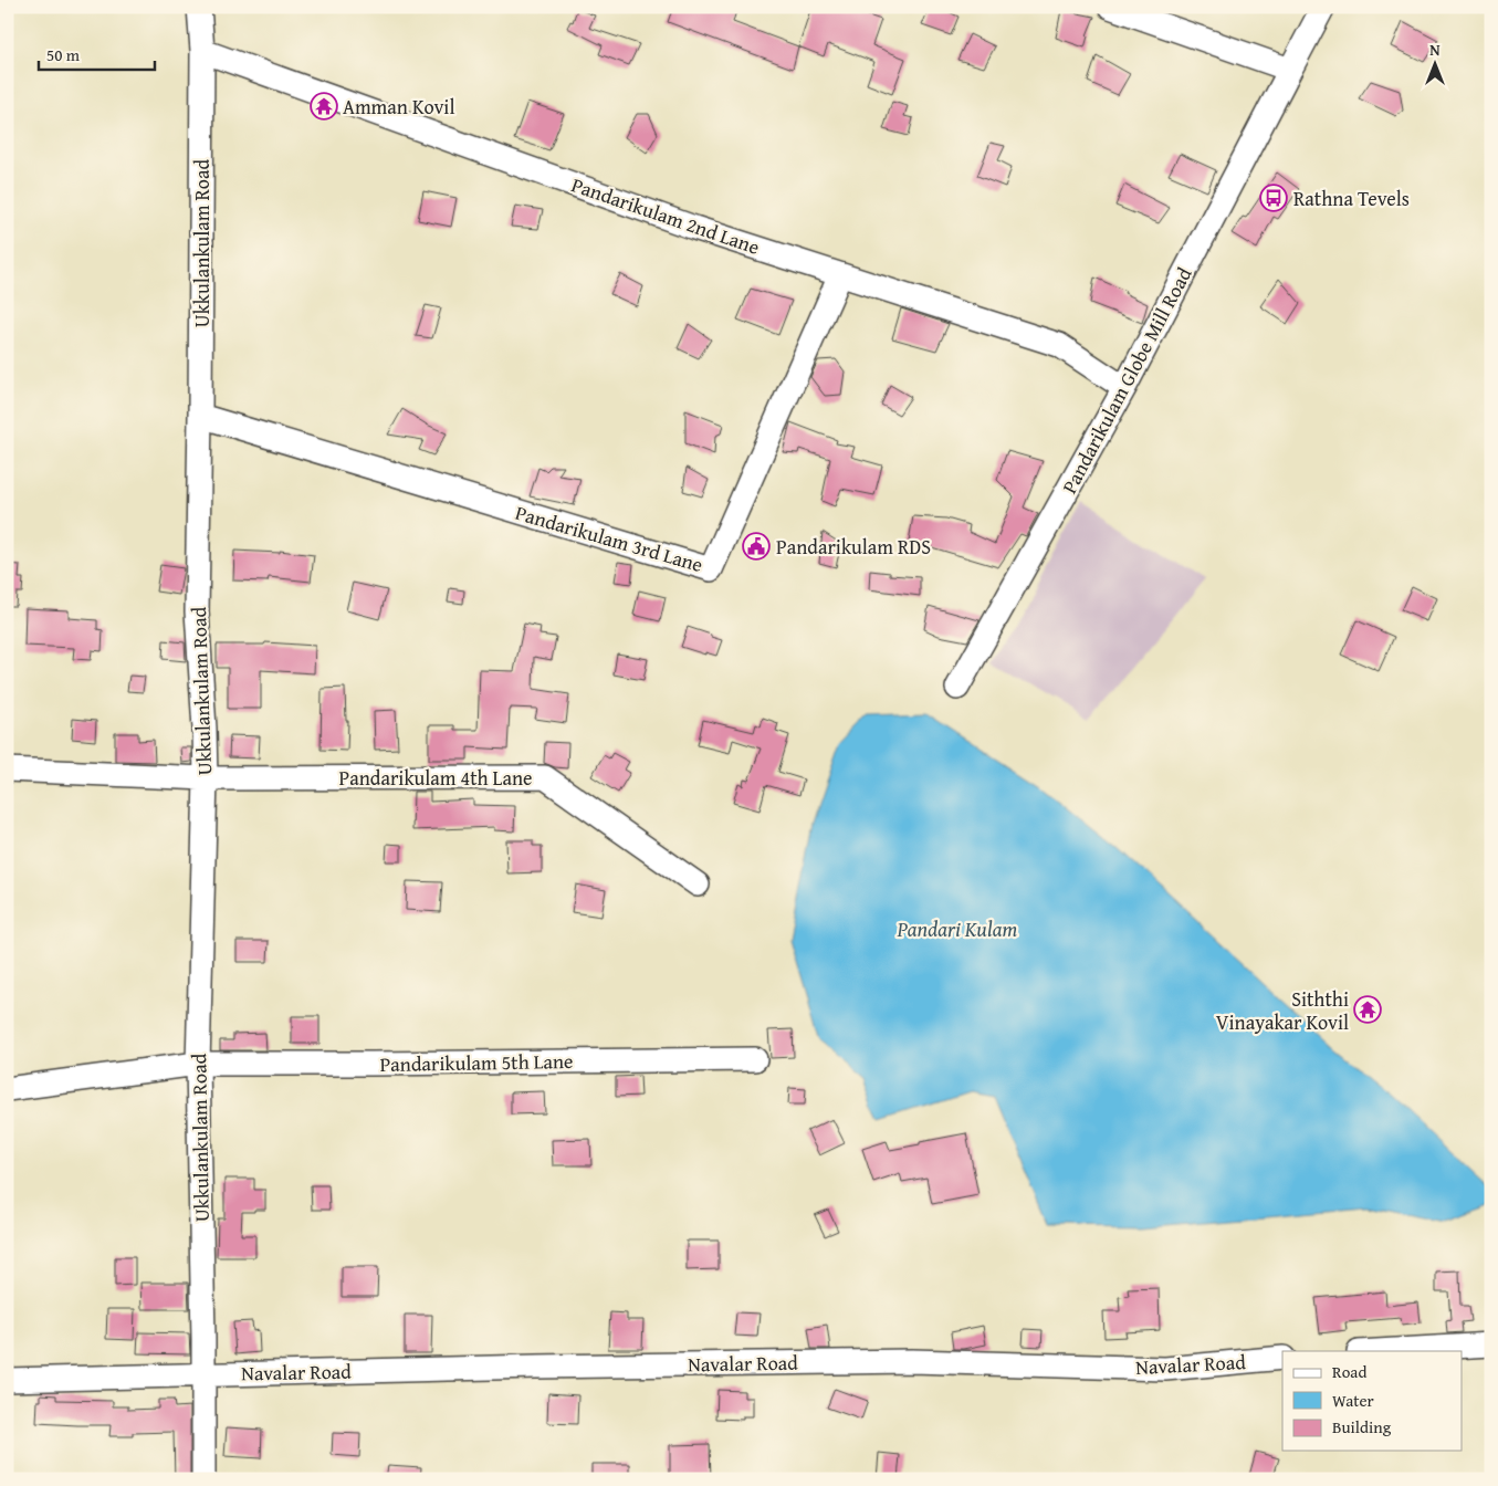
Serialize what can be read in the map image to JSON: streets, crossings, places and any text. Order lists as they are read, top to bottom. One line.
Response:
{"streets":{"street":["Pandarikulam 2nd Lane","Ukkulankulam Road","Pandarikulam Globe Mill Road","Pandarikulam 3rd Lane","Pandarikulam 4th Lane","Pandarikulam 5th Lane","Navalar Road"]},"crossings":[["Pandarikulam 2nd Lane","Ukkulankulam Road"],["Pandarikulam 2nd Lane","Pandarikulam Globe Mill Road"],["Pandarikulam 2nd Lane","Pandarikulam 3rd Lane"],["Ukkulankulam Road","Pandarikulam 3rd Lane"],["Ukkulankulam Road","Pandarikulam 4th Lane"],["Ukkulankulam Road","Pandarikulam 5th Lane"],["Ukkulankulam Road","Navalar Road"]],"water":["Pandari Kulam"],"places":{"temple":["Amman Kovil","Siththi Vinayakar Kovil"],"bus stop":["Rathna Tevels"],"public building":["Pandarikulam RDS"]},"legend":["Road","Water","Building"],"scale_bar":"50 m","north":"top"}
